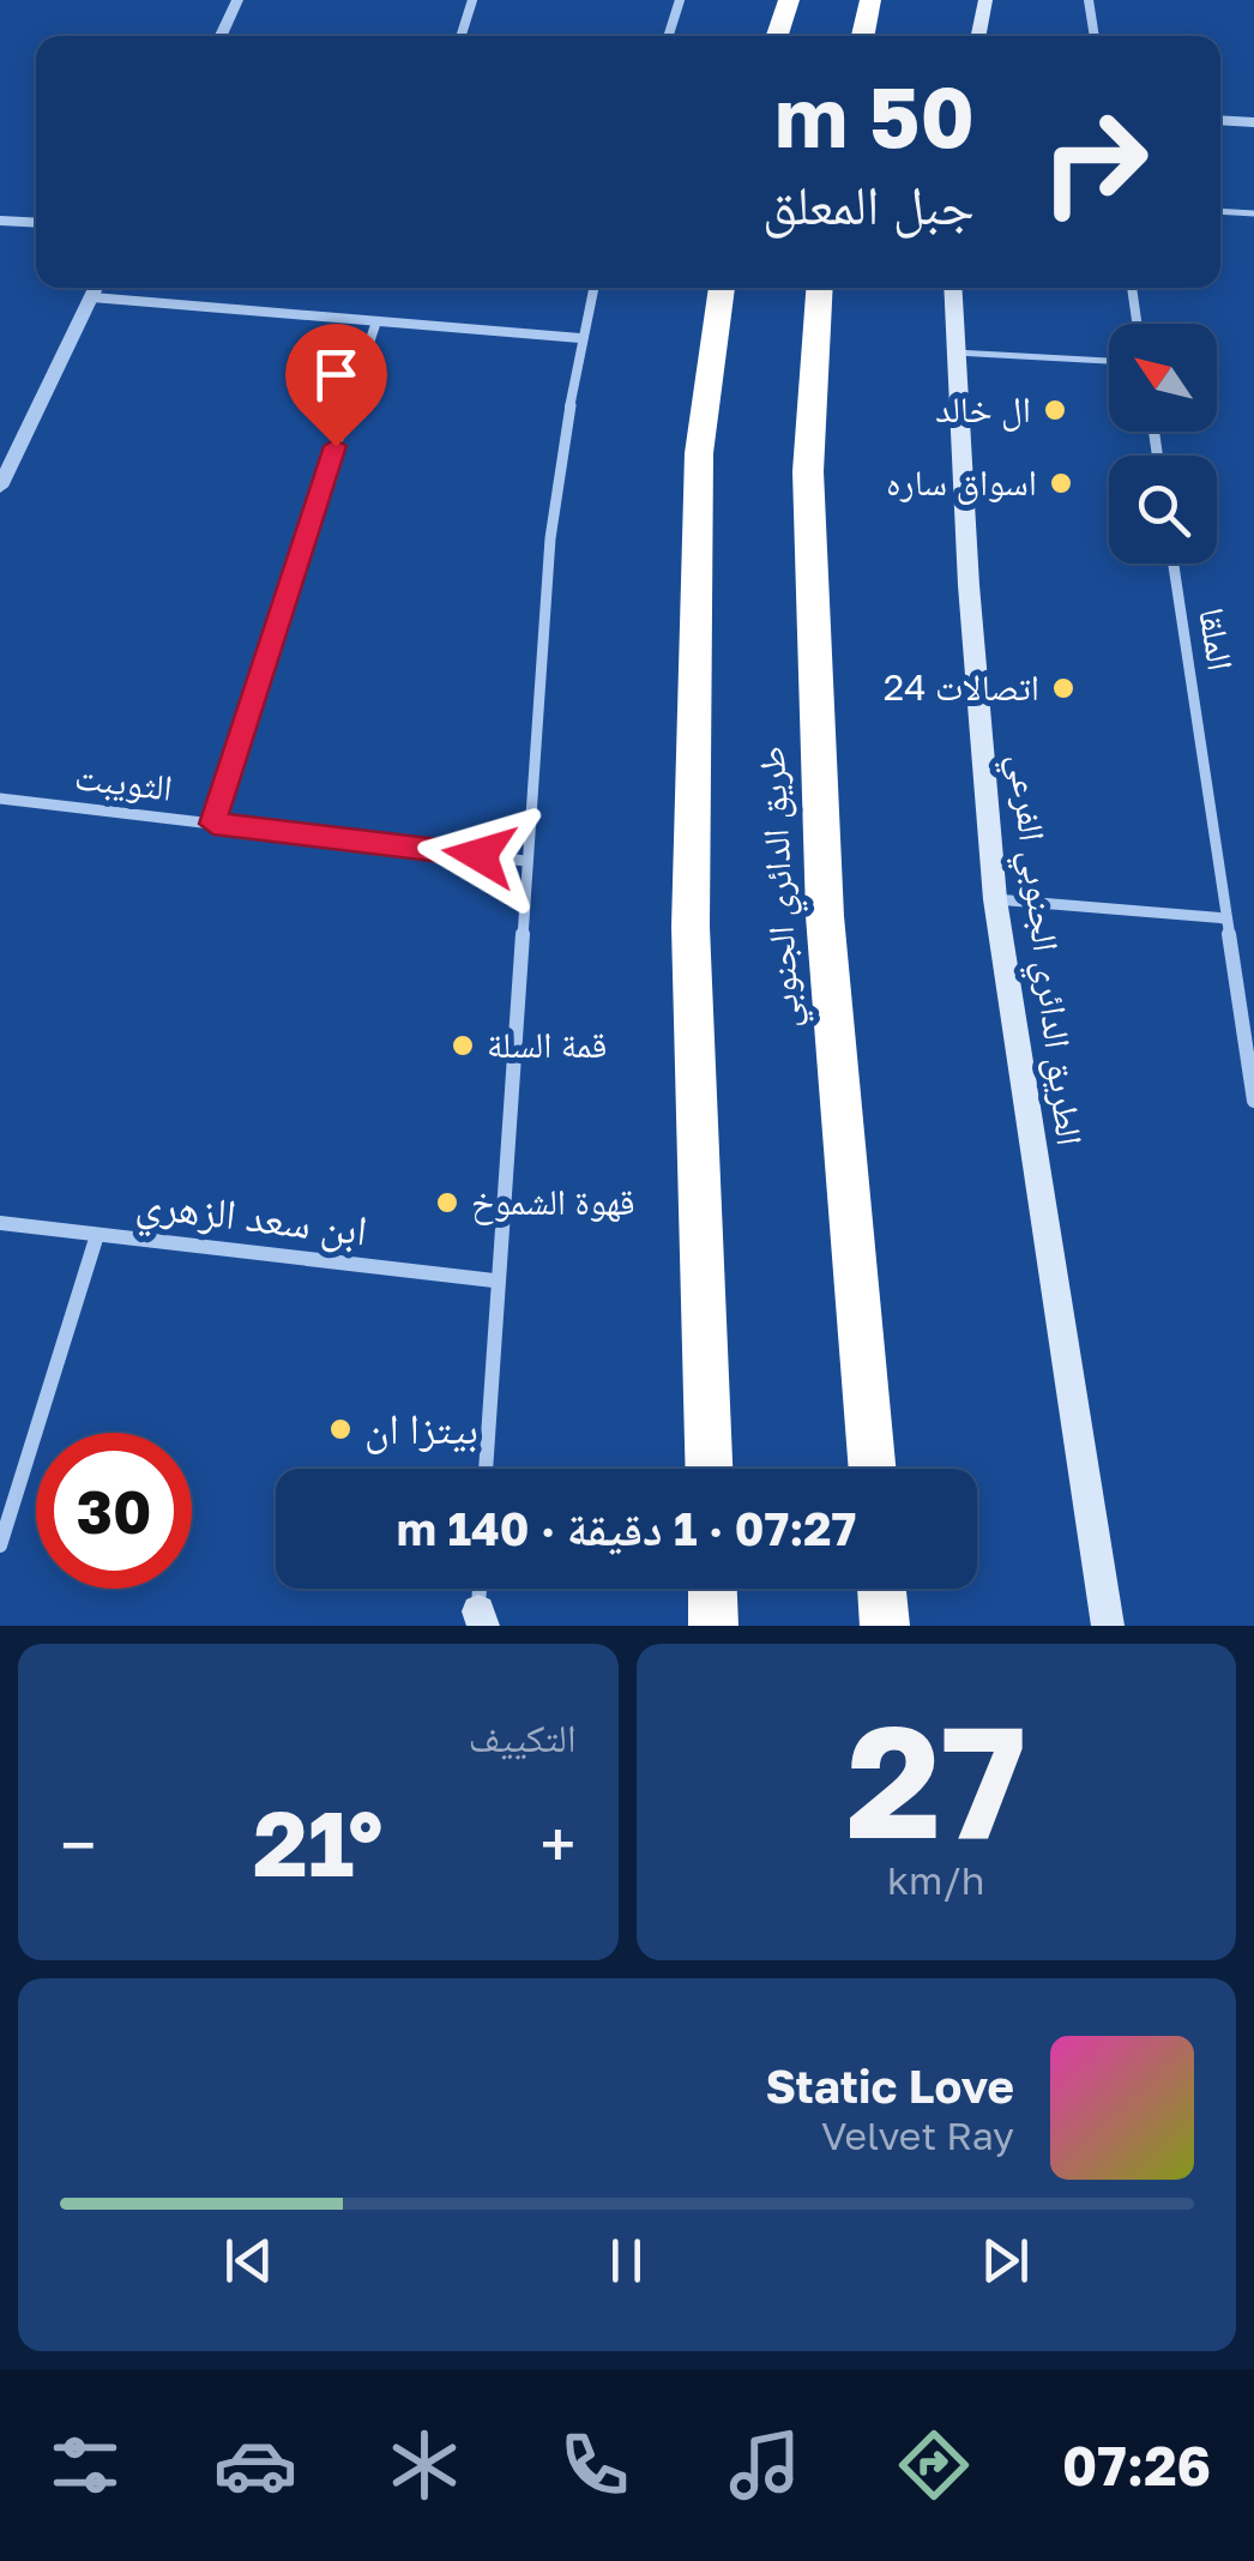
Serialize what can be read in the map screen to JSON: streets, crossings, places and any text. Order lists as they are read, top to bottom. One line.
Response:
{"streets":{"highway":["طريق الدائري الجنوبي"],"main road":["الطريق الدائري الجنوبي الفرعي"],"street":["الملقا","الثويبت","ابن سعد الزهري"]},"places":["ال خالد","اسواق ساره","اتصالات 24","قمة السلة","قهوة الشموخ","بيتزا ان"],"north":"top left","page":{"turn":["50 m","جبل المعلق"],"limit":"30","trip":"07:27 · 1 دقيقة · 140 m","tile":[["27","km/h"],"التكييف"],"heat":["−","21°","+"],"song":["Static Love","Velvet Ray"],"tabs":"07:26"}}
